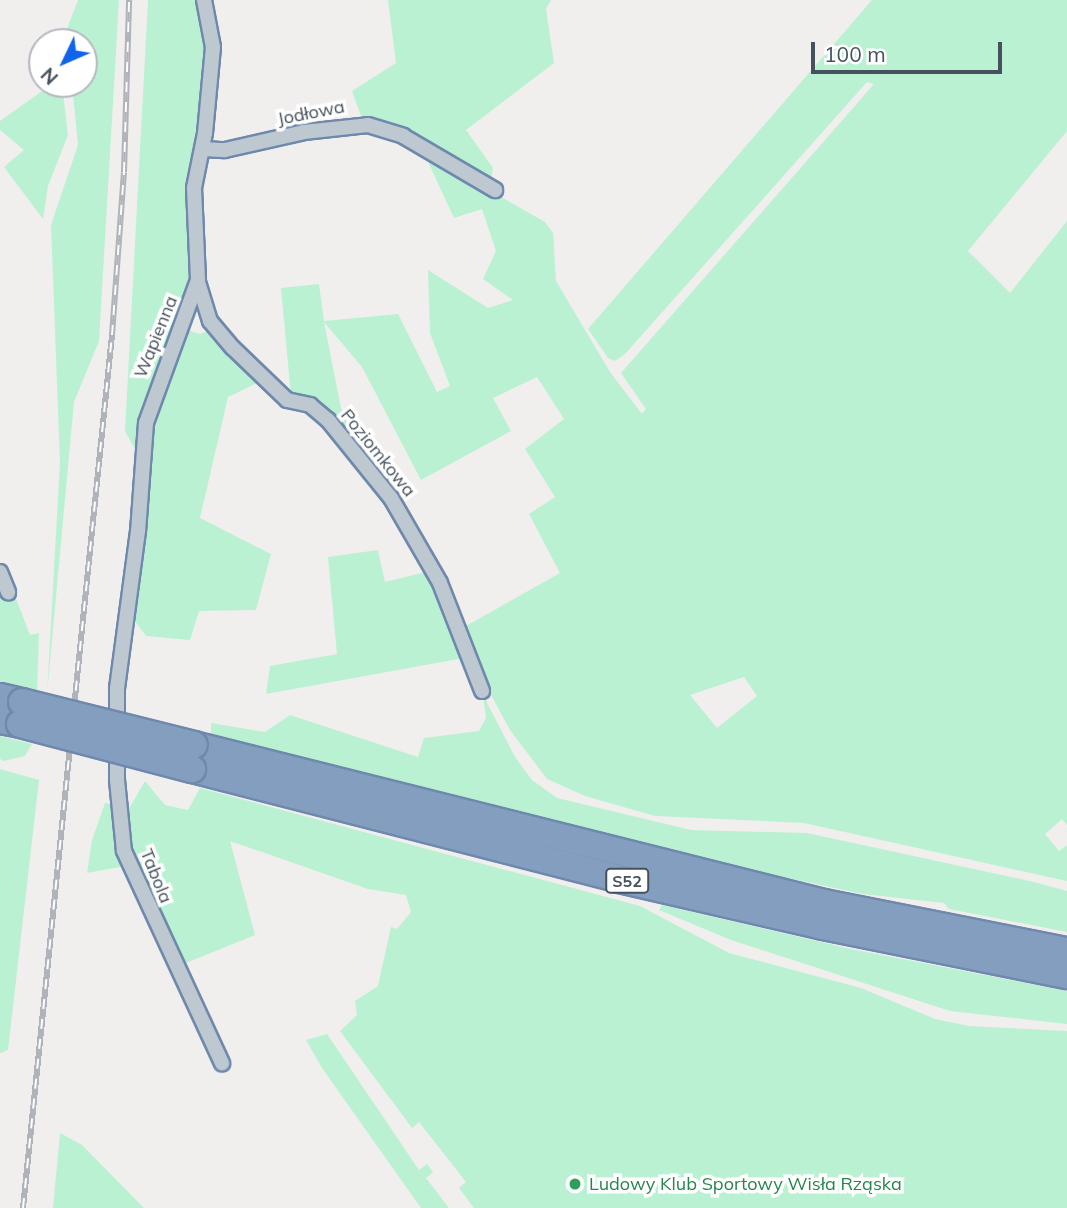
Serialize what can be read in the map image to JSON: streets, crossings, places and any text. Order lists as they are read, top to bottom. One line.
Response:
{"streets":{"highway":["S52"],"street":["Jodłowa","Wapienna","Poziomkowa","Tabola"]},"crossings":[["Jodłowa","Wapienna"],["Wapienna","Poziomkowa"],["Wapienna","Tabola"]],"places":["Ludowy Klub Sportowy Wisła Rząska"],"scale_bar":"100 m","north":"bottom left"}
